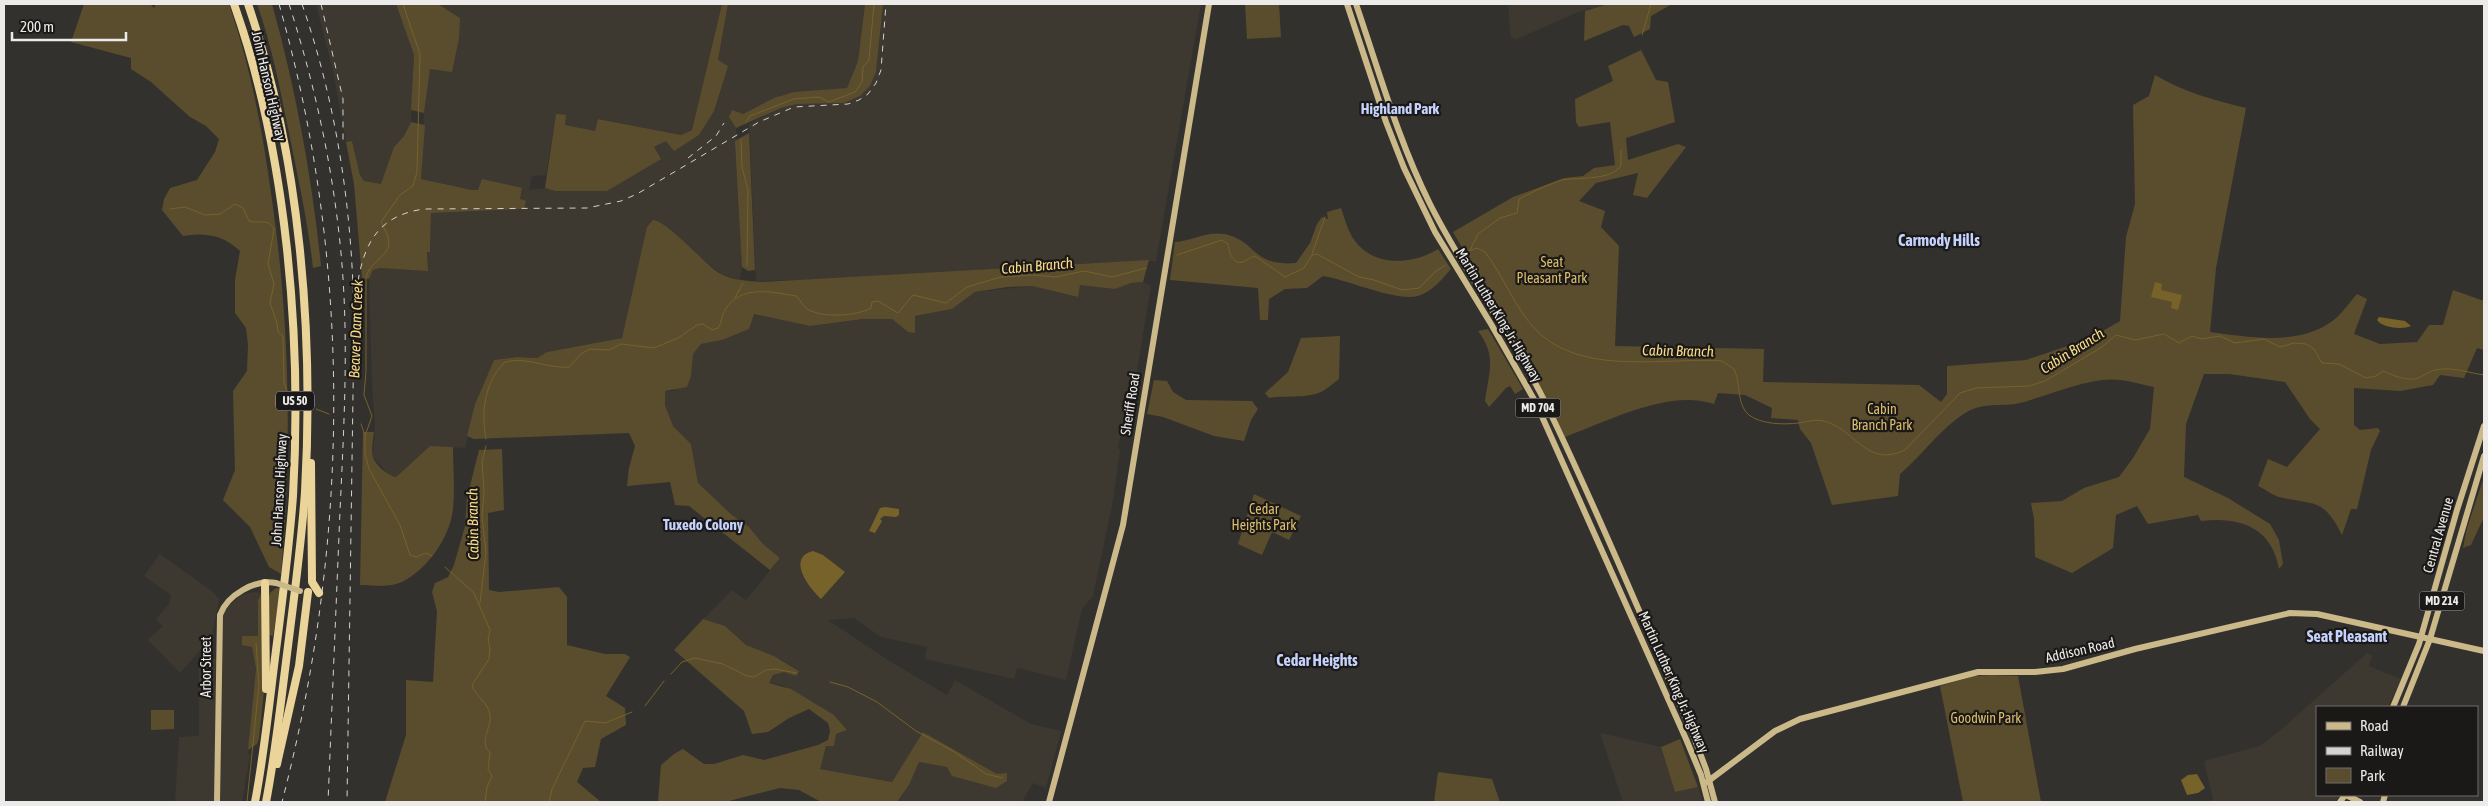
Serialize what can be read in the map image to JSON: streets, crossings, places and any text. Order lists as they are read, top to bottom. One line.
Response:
{"streets":{"highway":["John Hanson Highway","US 50"],"main road":["Martin Luther King Jr. Highway","Sheriff Road","MD 704","Central Avenue","MD 214","Addison Road","Arbor Street"]},"crossings":[["Martin Luther King Jr. Highway","Addison Road"],["Central Avenue","Addison Road"]],"districts":["Highland Park","Carmody Hills","Tuxedo Colony","Seat Pleasant","Cedar Heights"],"water":["Cabin Branch","Beaver Dam Creek"],"parks":["Seat Pleasant Park","Cabin Branch Park","Cedar Heights Park","Goodwin Park"],"legend":["Road","Railway","Park"],"scale_bar":"200 m"}
